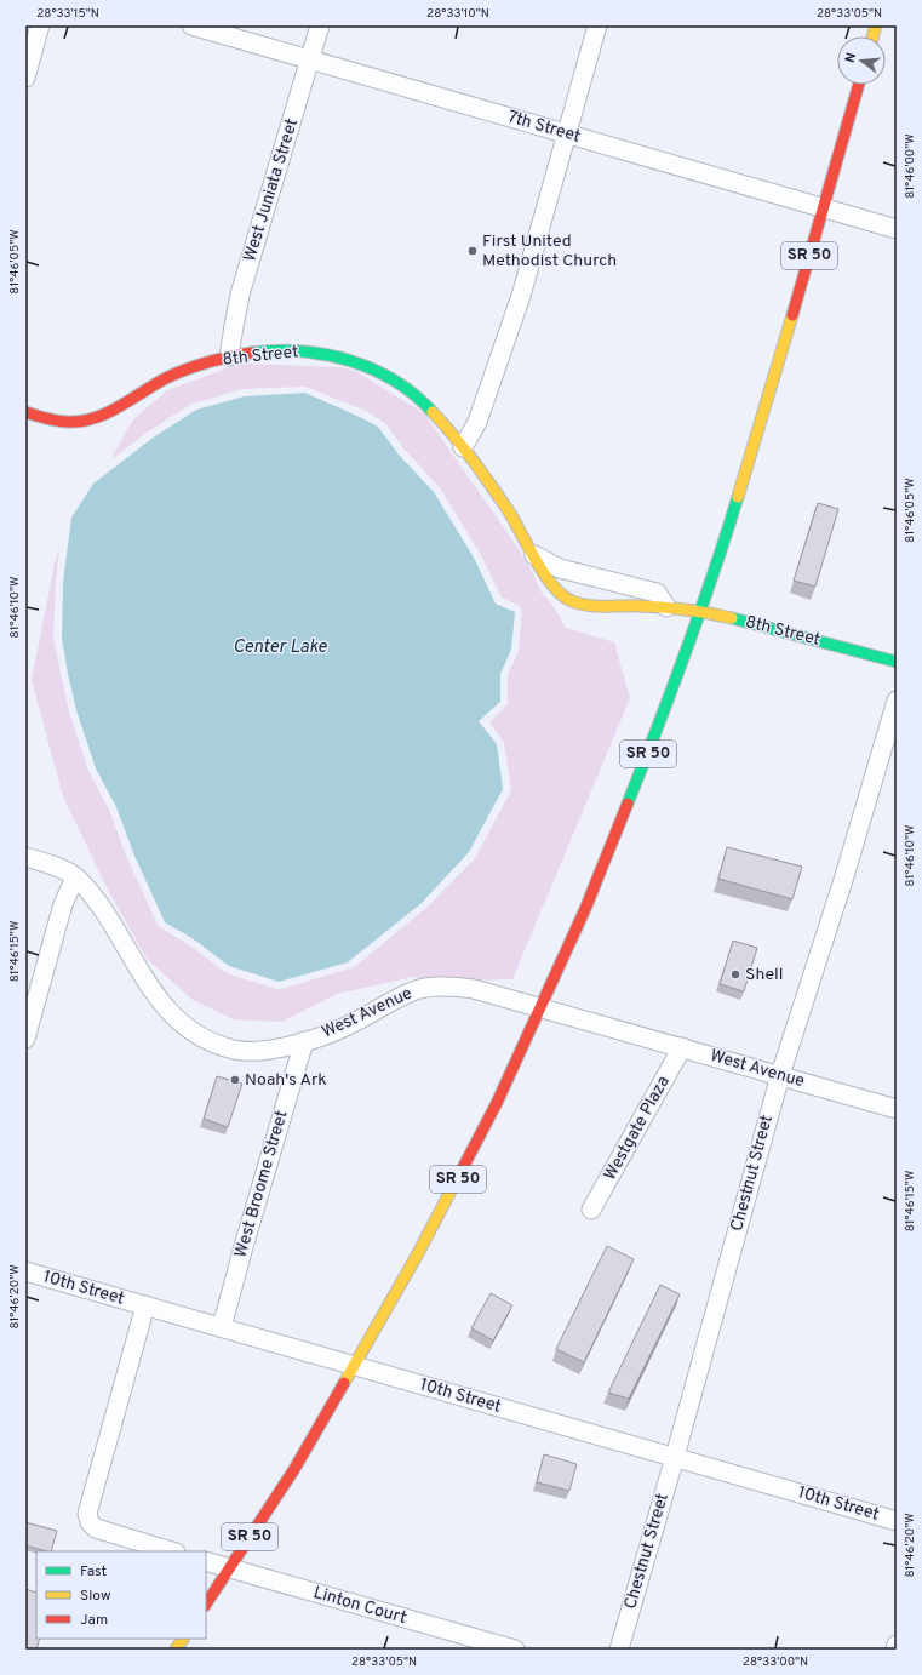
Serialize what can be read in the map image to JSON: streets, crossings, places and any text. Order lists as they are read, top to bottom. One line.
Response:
{"streets":{"main road":["SR 50","8th Street"],"street":["7th Street","West Juniata Street","West Avenue","Westgate Plaza","Chestnut Street","West Broome Street","10th Street","Linton Court"]},"crossings":[["7th Street","West Juniata Street"],["7th Street","SR 50"],["West Juniata Street","8th Street"],["SR 50","8th Street"],["SR 50","West Avenue"],["SR 50","10th Street"],["SR 50","Linton Court"],["West Avenue","Westgate Plaza"],["West Avenue","Chestnut Street"],["West Avenue","West Broome Street"],["Chestnut Street","10th Street"],["West Broome Street","10th Street"]],"water":["Center Lake"],"places":["First United Methodist Church","Shell","Noah's Ark"],"legend":["Fast","Slow","Jam"],"north":"left","coordinates":["28°33'15\"N","28°33'10\"N","28°33'05\"N","81°46'00\"W","81°46'05\"W","81°46'10\"W","81°46'15\"W","81°46'20\"W","28°33'00\"N"]}
